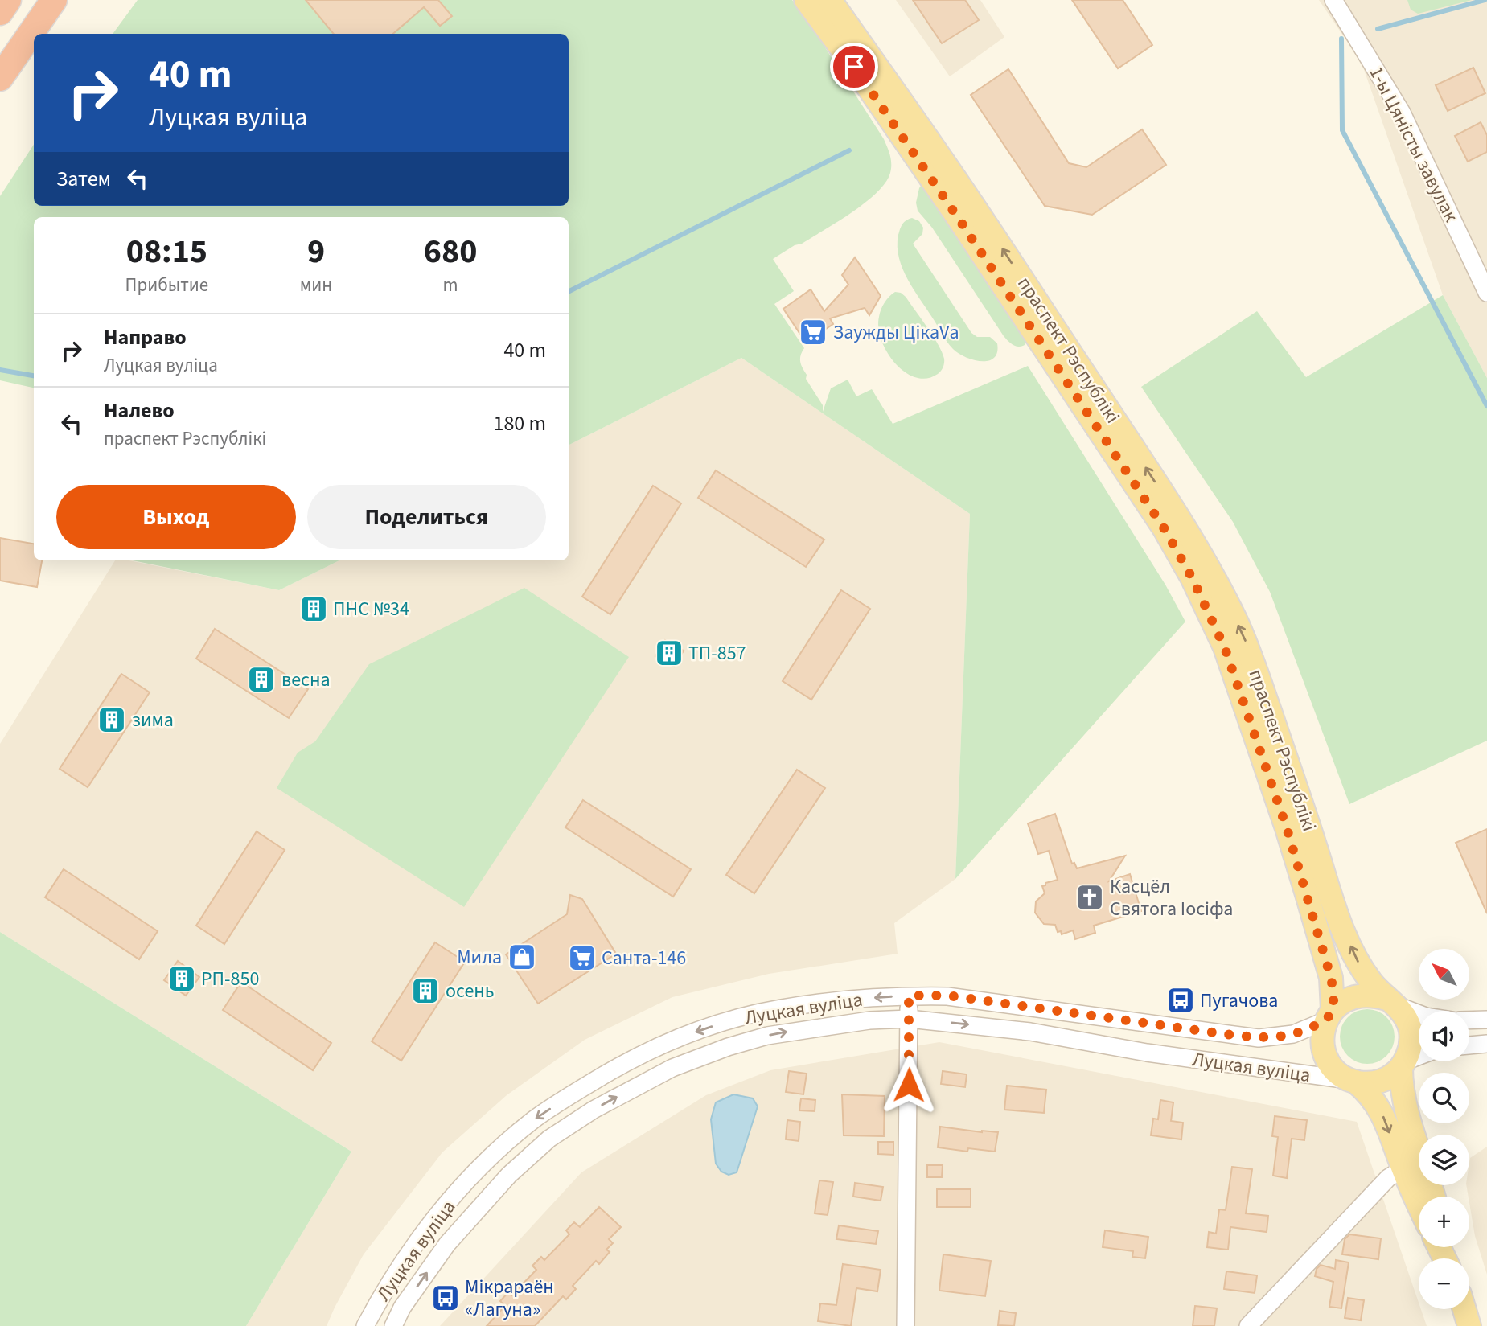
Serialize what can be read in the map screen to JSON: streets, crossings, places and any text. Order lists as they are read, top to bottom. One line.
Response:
{"streets":{"main road":["праспект Рэспублікі"],"street":["1-ы Цяністы завулак","Луцкая вуліца"]},"crossings":[["праспект Рэспублікі","Луцкая вуліца"]],"places":{"supermarket":["Заужды ЦікаVа","Санта-146"],"building":["ПНС №34","ТП-857","весна","зима","РП-850","осень"],"church":["Касцёл Святога Іосіфа"],"shop":["Мила"],"bus stop":["Пугачова","Мікрараён «Лагуна»"]},"north":"top left","page":{"turn":["40 m","Луцкая вуліца"],"then":"Затем","eta":["08:15","Прибытие","9","мин","680","m"],"list":[{"name":"Направо","note":"Луцкая вуліца","value":"40 m"},{"name":"Налево","note":"праспект Рэспублікі","value":"180 m"}],"buttons":["Выход","Поделиться"],"map_buttons":["+","−"]}}
